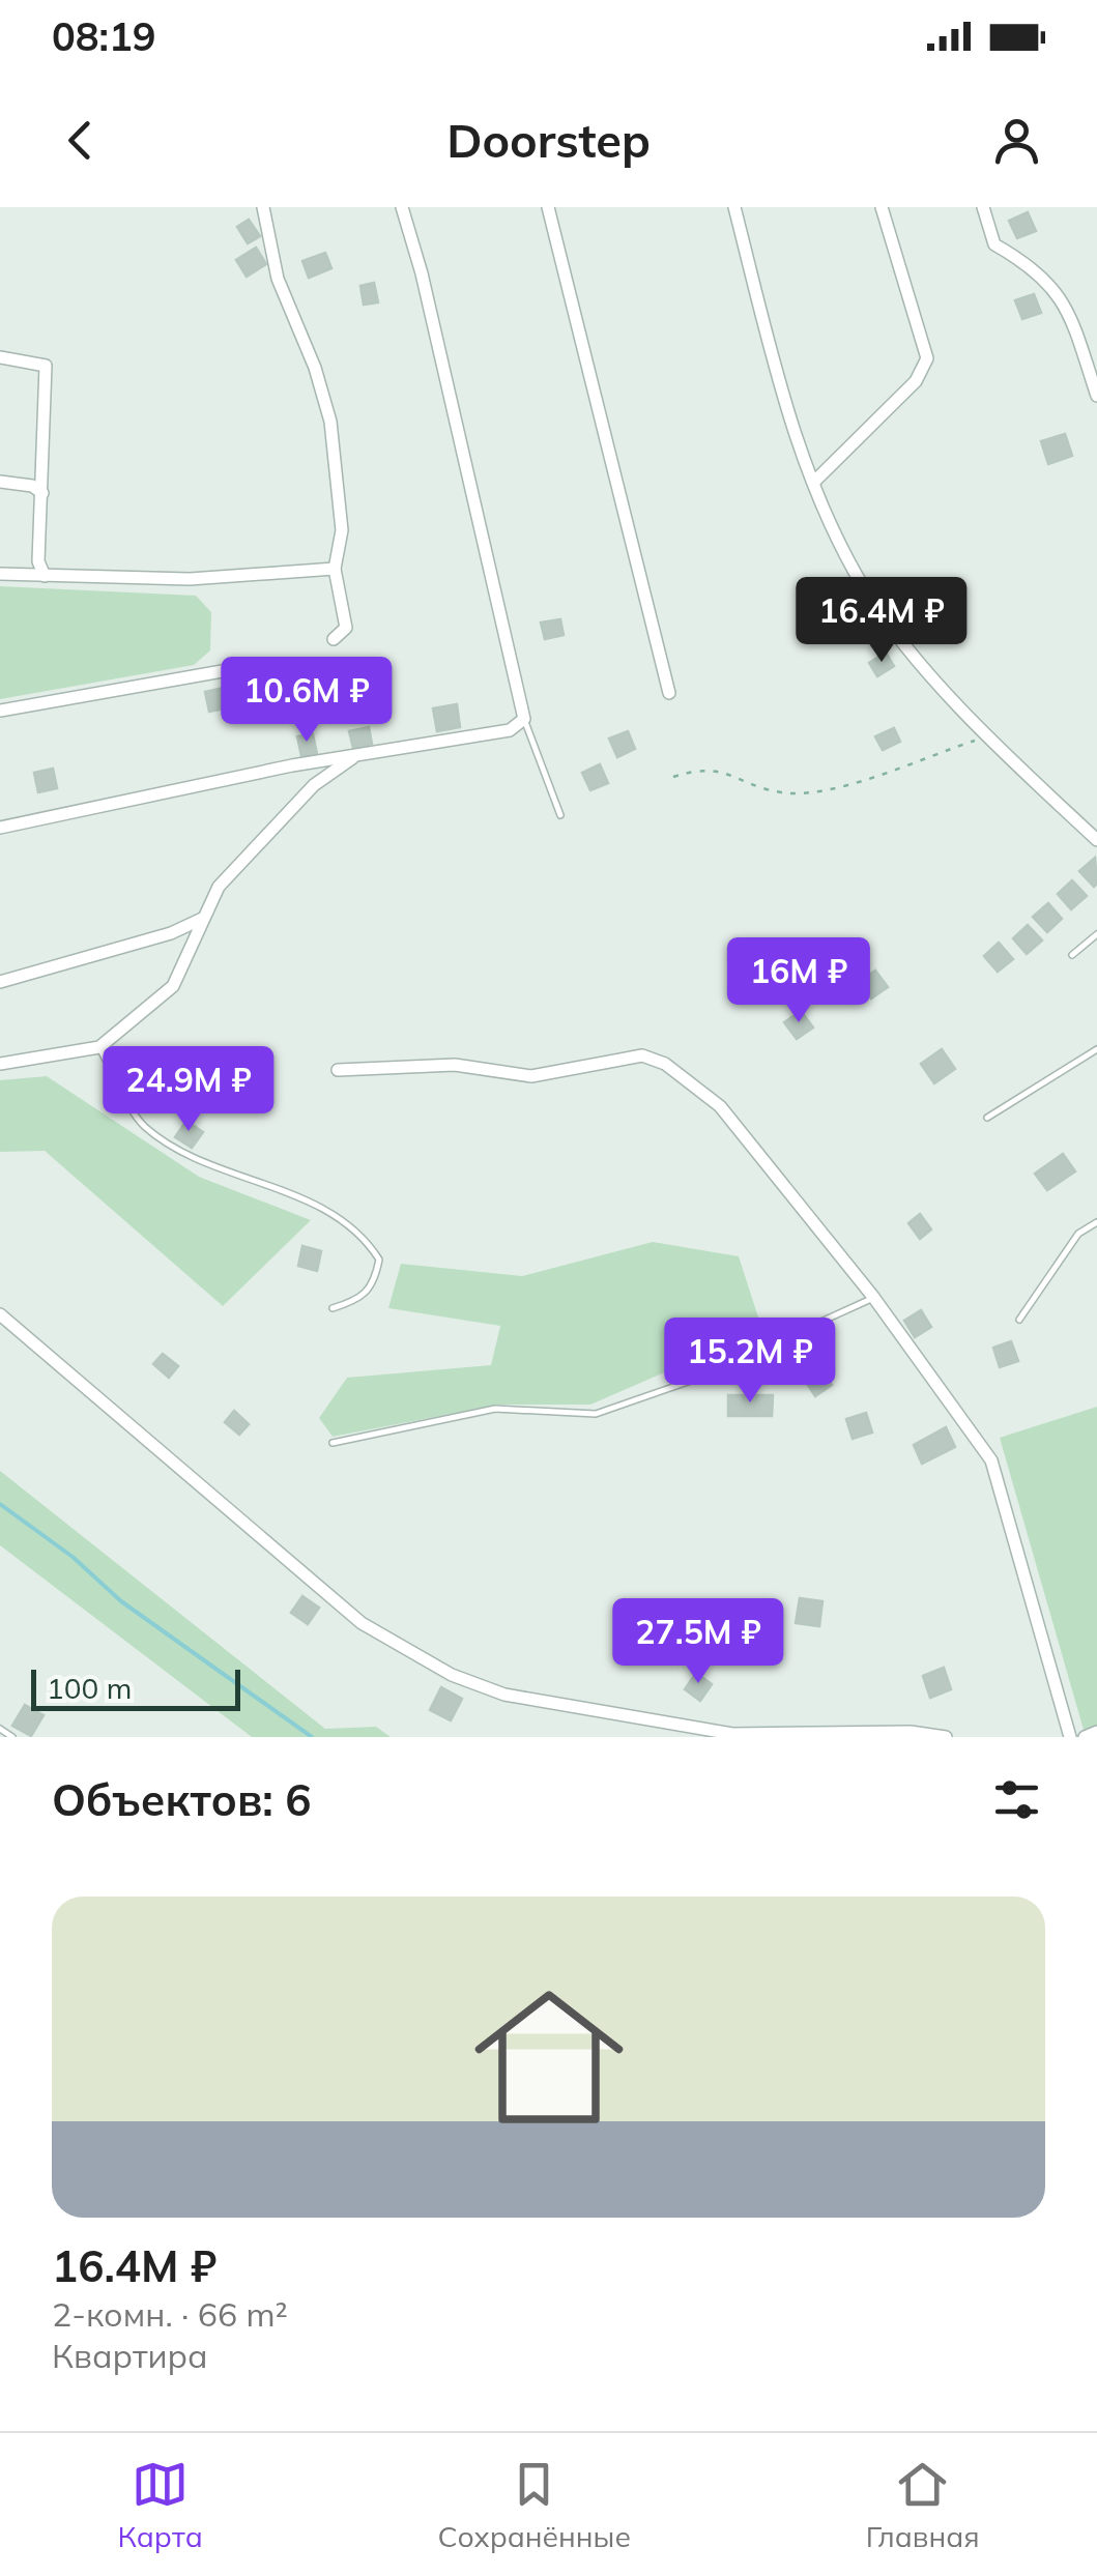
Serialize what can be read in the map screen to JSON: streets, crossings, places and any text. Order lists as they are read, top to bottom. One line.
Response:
{"scale_bar":"100 m","page":{"status":"08:19","header":"Doorstep","price":["16.4M ₽","10.6M ₽","16M ₽","24.9M ₽","15.2M ₽","27.5M ₽"],"scale":"100 m","heading":"Объектов: 6","list":[{"name":"16.4M ₽","note":"2-комн. · 66 m² · Квартира"}],"tabs":["Карта","Сохранённые","Главная"]}}
